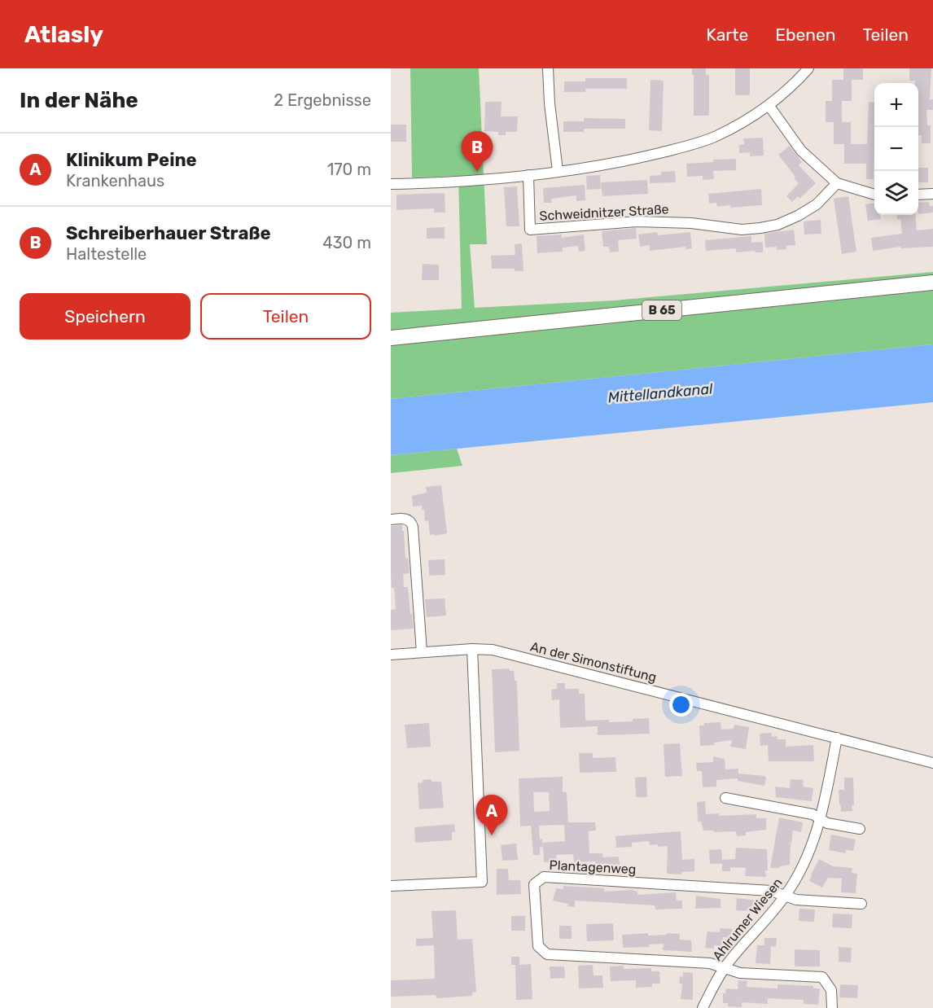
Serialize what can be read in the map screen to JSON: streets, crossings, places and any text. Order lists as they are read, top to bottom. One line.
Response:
{"streets":{"main road":["B 65"],"street":["Schweidnitzer Straße","An der Simonstiftung","Plantagenweg","Ahlrumer Wiesen"]},"crossings":[["An der Simonstiftung","Ahlrumer Wiesen"],["Plantagenweg","Ahlrumer Wiesen"]],"water":["Mittellandkanal"],"page":{"header":"Atlasly","nav":["Karte","Ebenen","Teilen"],"heading":["In der Nähe","2 Ergebnisse"],"map_buttons":["+","−"],"pins":["B","A"],"list":[{"mark":"A","name":"Klinikum Peine","note":"Krankenhaus","value":"170 m"},{"mark":"B","name":"Schreiberhauer Straße","note":"Haltestelle","value":"430 m"}],"buttons":["Speichern","Teilen"]}}
